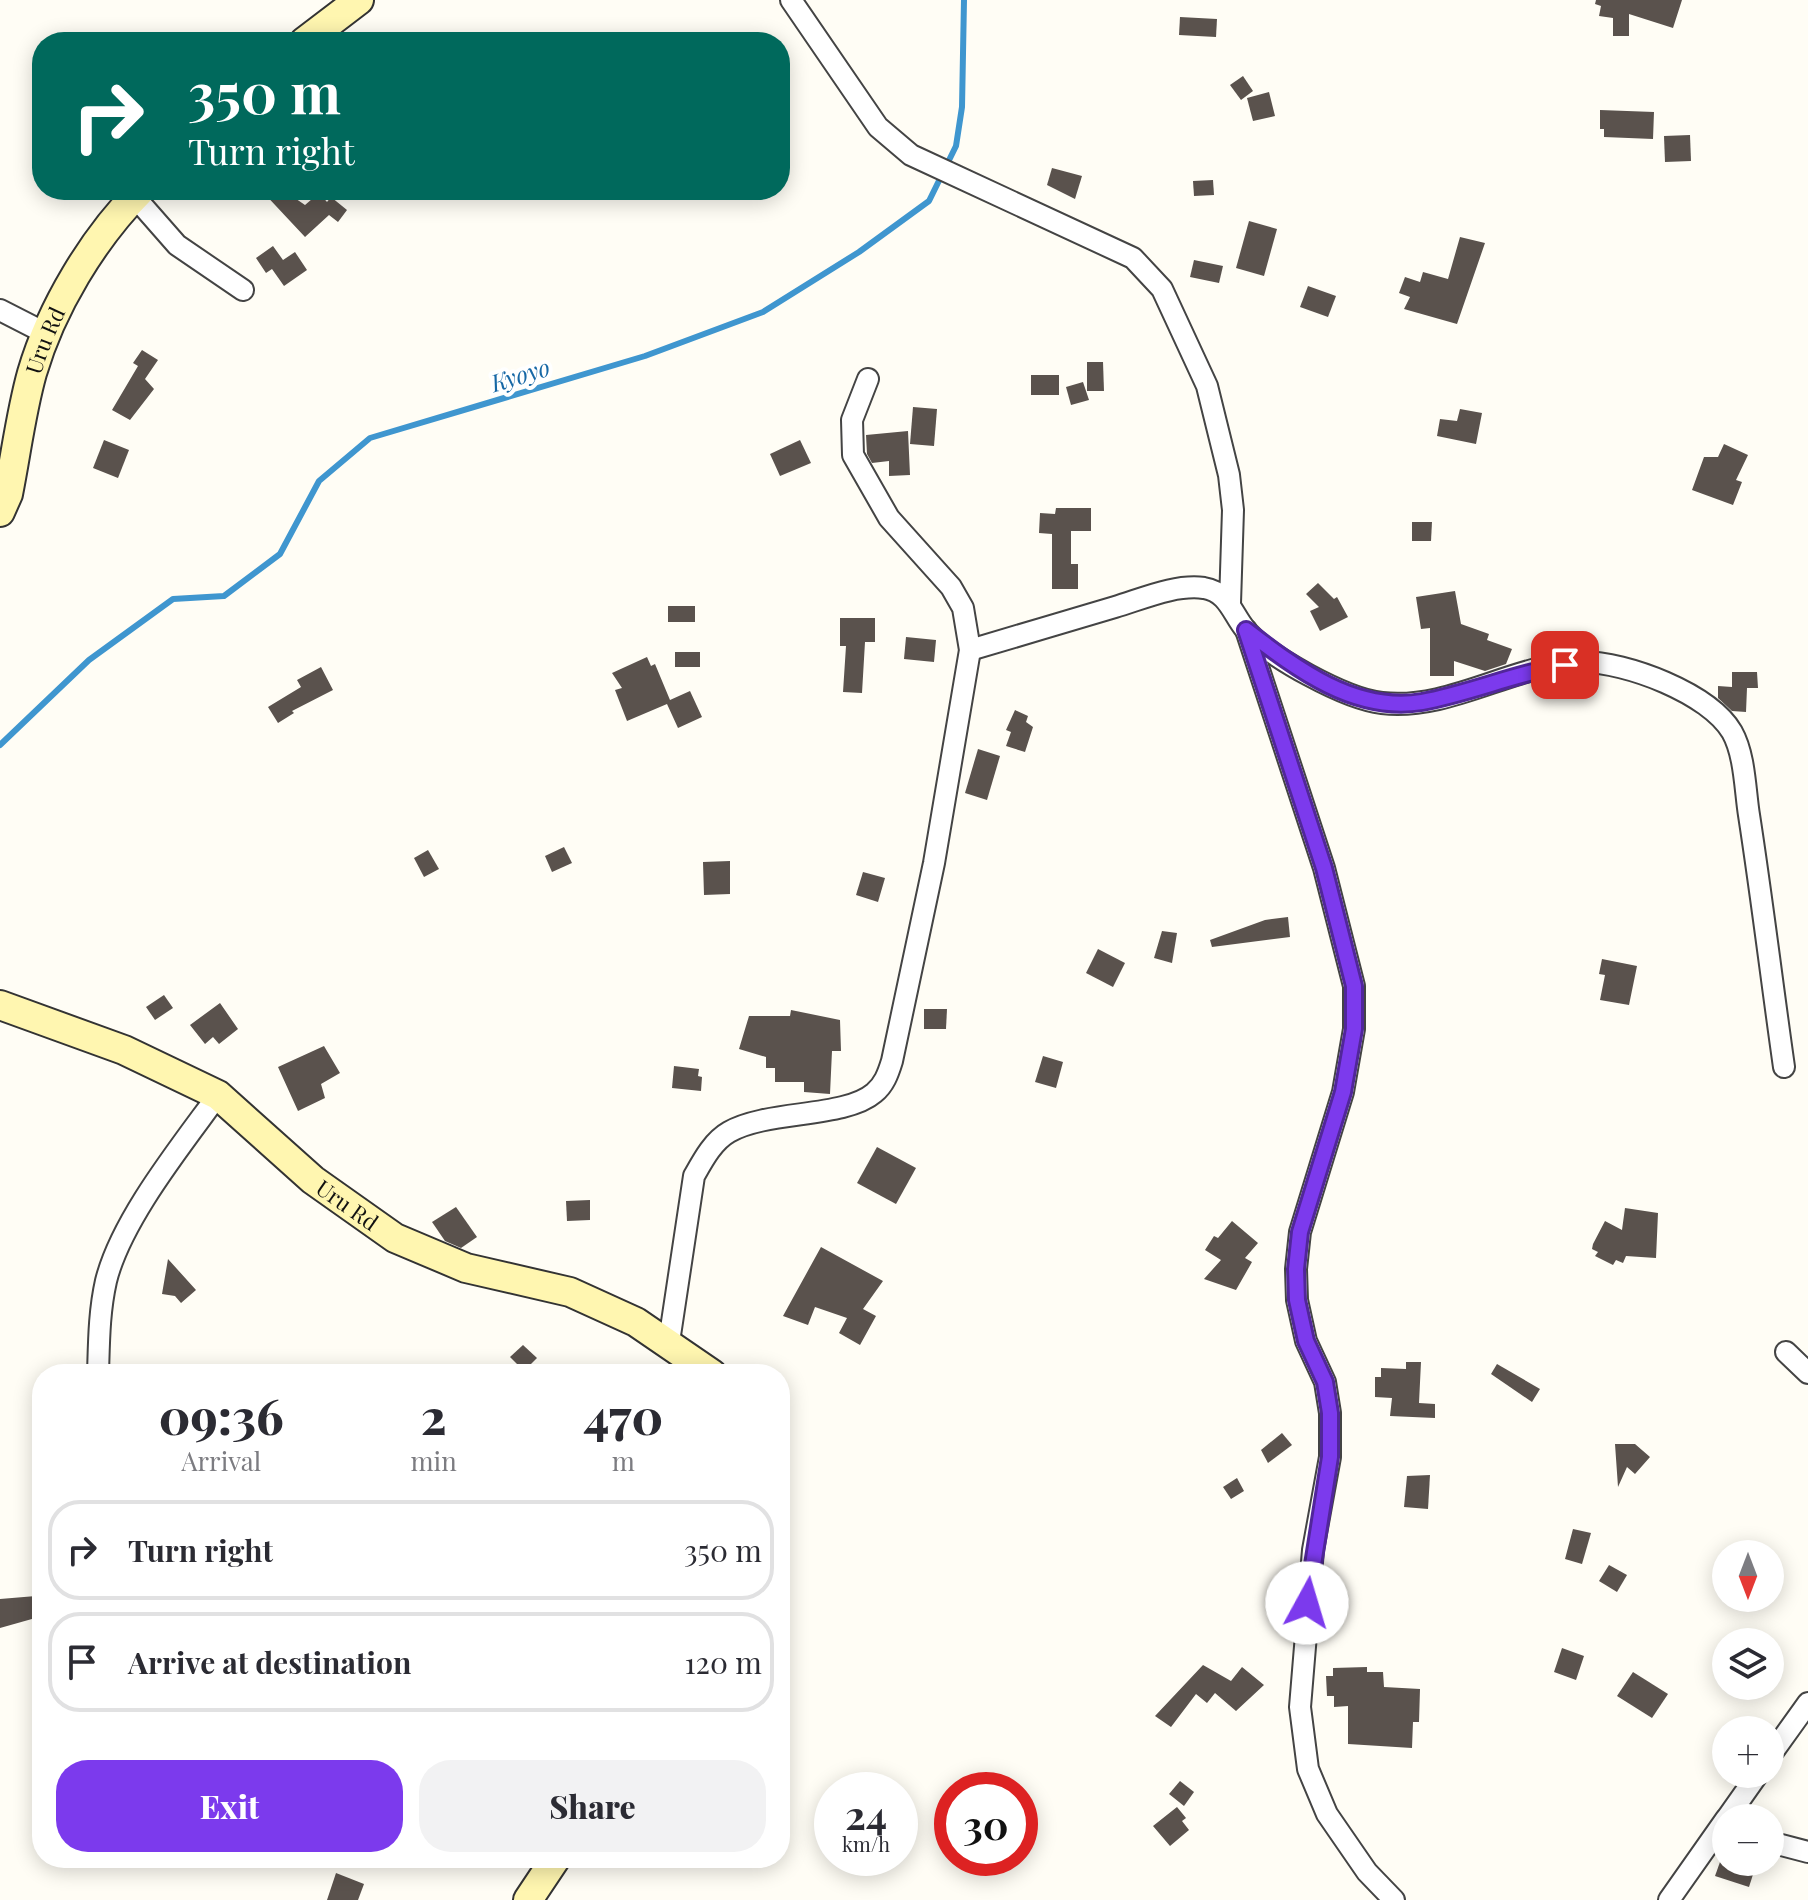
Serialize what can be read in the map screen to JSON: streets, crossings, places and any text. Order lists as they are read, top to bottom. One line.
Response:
{"streets":{"street":["Uru Rd"]},"water":["Kyoyo"],"north":"bottom","page":{"turn":["350 m","Turn right"],"eta":["09:36","Arrival","2","min","470","m"],"list":[{"name":"Turn right","value":"350 m"},{"name":"Arrive at destination","value":"120 m"}],"map_buttons":["+","−"],"buttons":["Exit","Share"],"speed":"24 km/h","limit":"30"}}
